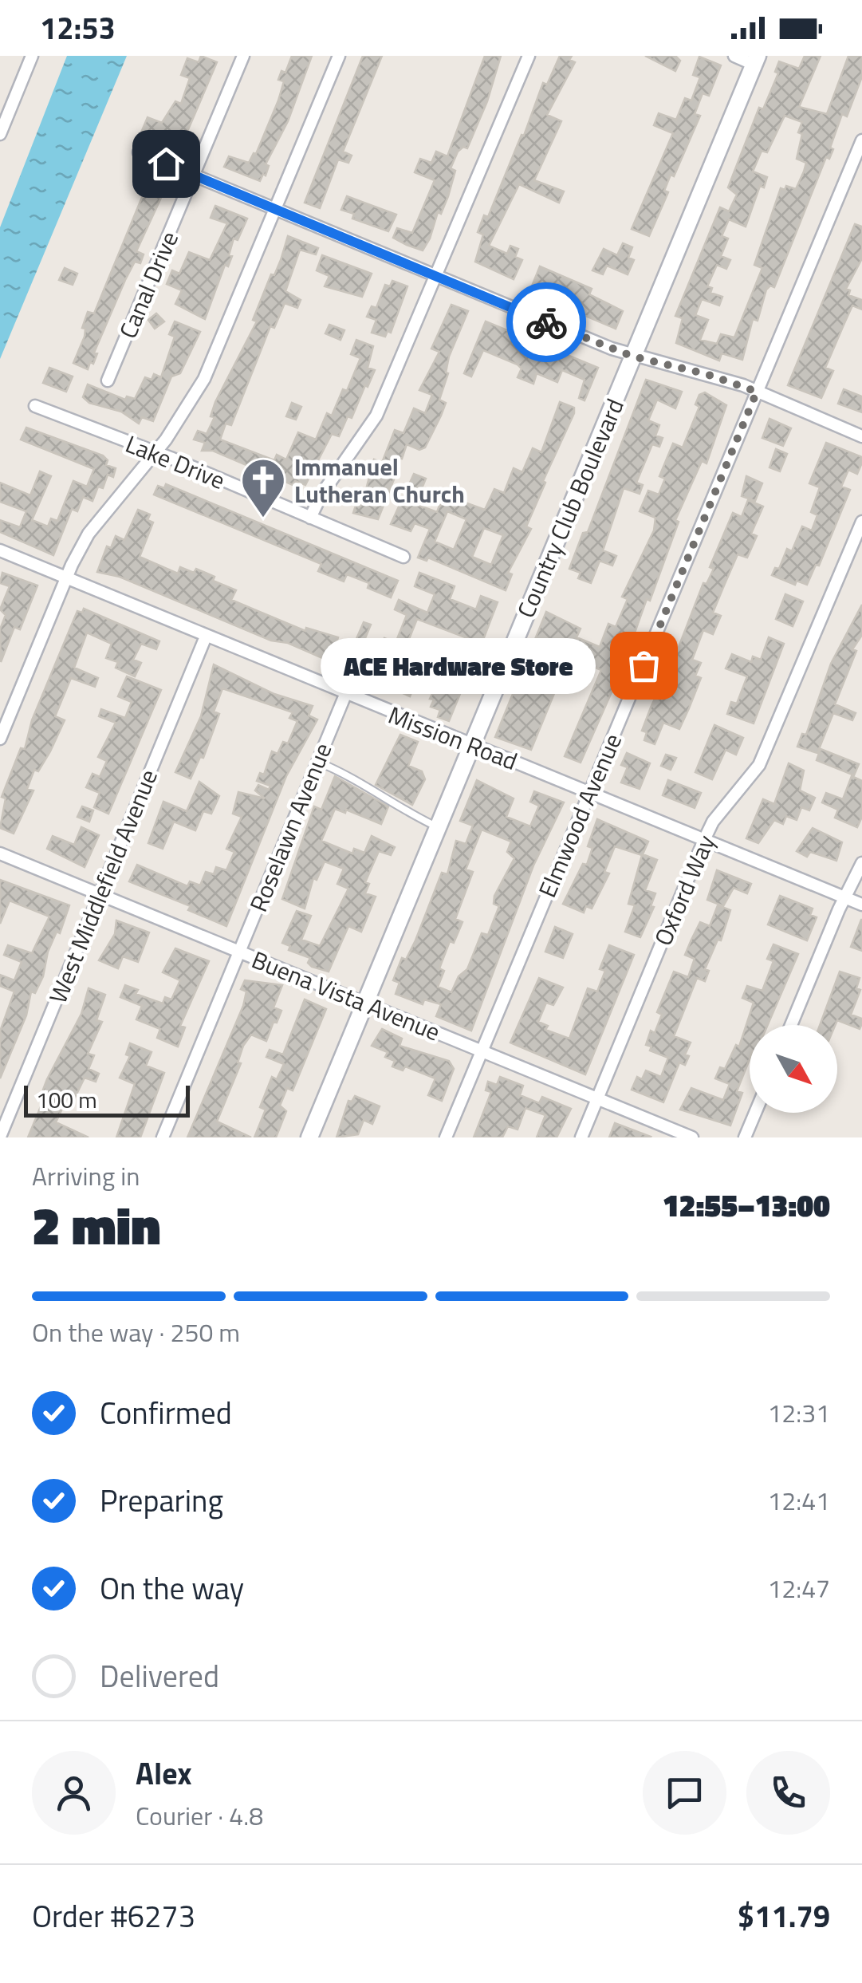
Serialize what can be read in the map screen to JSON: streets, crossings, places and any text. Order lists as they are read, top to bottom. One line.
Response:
{"streets":{"street":["Canal Drive","Lake Drive","Country Club Boulevard","Mission Road","Elmwood Avenue","Roselawn Avenue","West Middlefield Avenue","Oxford Way","Buena Vista Avenue"]},"crossings":[["Country Club Boulevard","Mission Road"],["Country Club Boulevard","Buena Vista Avenue"],["Mission Road","Elmwood Avenue"],["Mission Road","Roselawn Avenue"],["Mission Road","West Middlefield Avenue"],["Mission Road","Oxford Way"],["Elmwood Avenue","Buena Vista Avenue"],["Roselawn Avenue","Buena Vista Avenue"],["West Middlefield Avenue","Buena Vista Avenue"],["Oxford Way","Buena Vista Avenue"]],"places":{"church":["Immanuel Lutheran Church"],"other":["ACE Hardware Store"]},"scale_bar":"100 m","north":"bottom right","page":{"status":"12:53","bubble":"ACE Hardware Store","scale":"100 m","heading":["2 min","Arriving in","12:55–13:00"],"panel":["Alex","Courier · 4.8","Order #6273","$11.79"],"bar":"On the way · 250 m","list":[["Confirmed","12:31"],["Preparing","12:41"],["On the way","12:47"],"Delivered"]}}
